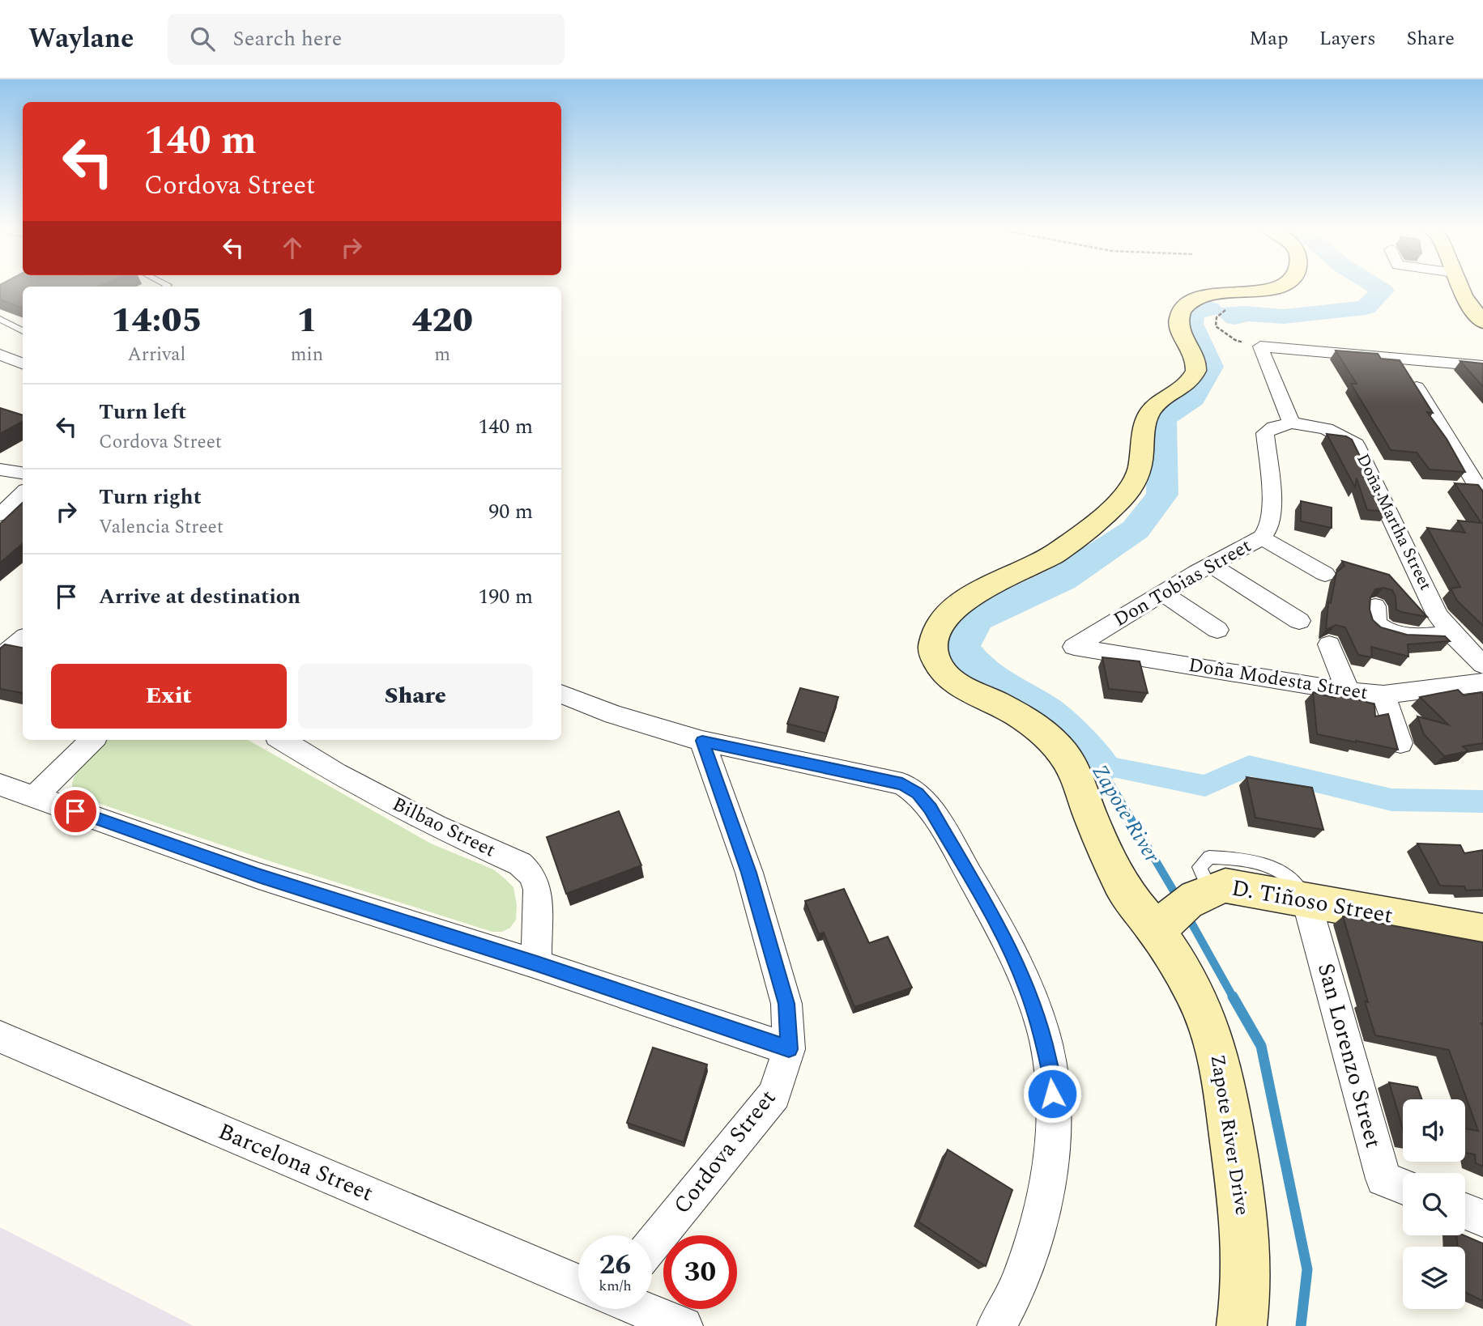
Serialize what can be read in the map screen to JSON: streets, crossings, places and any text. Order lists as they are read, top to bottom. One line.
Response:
{"streets":{"street":["Doña Martha Street","Don Tobias Street","Doña Modesta Street","Bilbao Street","D. Tiñoso Street","San Lorenzo Street","Zapote River Drive","Cordova Street","Barcelona Street"]},"crossings":[["Doña Martha Street","Don Tobias Street"],["Don Tobias Street","Doña Modesta Street"],["D. Tiñoso Street","San Lorenzo Street"],["D. Tiñoso Street","Zapote River Drive"]],"water":["Zapote River"],"page":{"header":"Waylane","search":"Search here","nav":["Map","Layers","Share"],"turn":["140 m","Cordova Street"],"eta":["14:05","Arrival","1","min","420","m"],"list":[{"name":"Turn left","note":"Cordova Street","value":"140 m"},{"name":"Turn right","note":"Valencia Street","value":"90 m"},{"name":"Arrive at destination","value":"190 m"}],"buttons":["Exit","Share"],"speed":"26 km/h","limit":"30"}}
